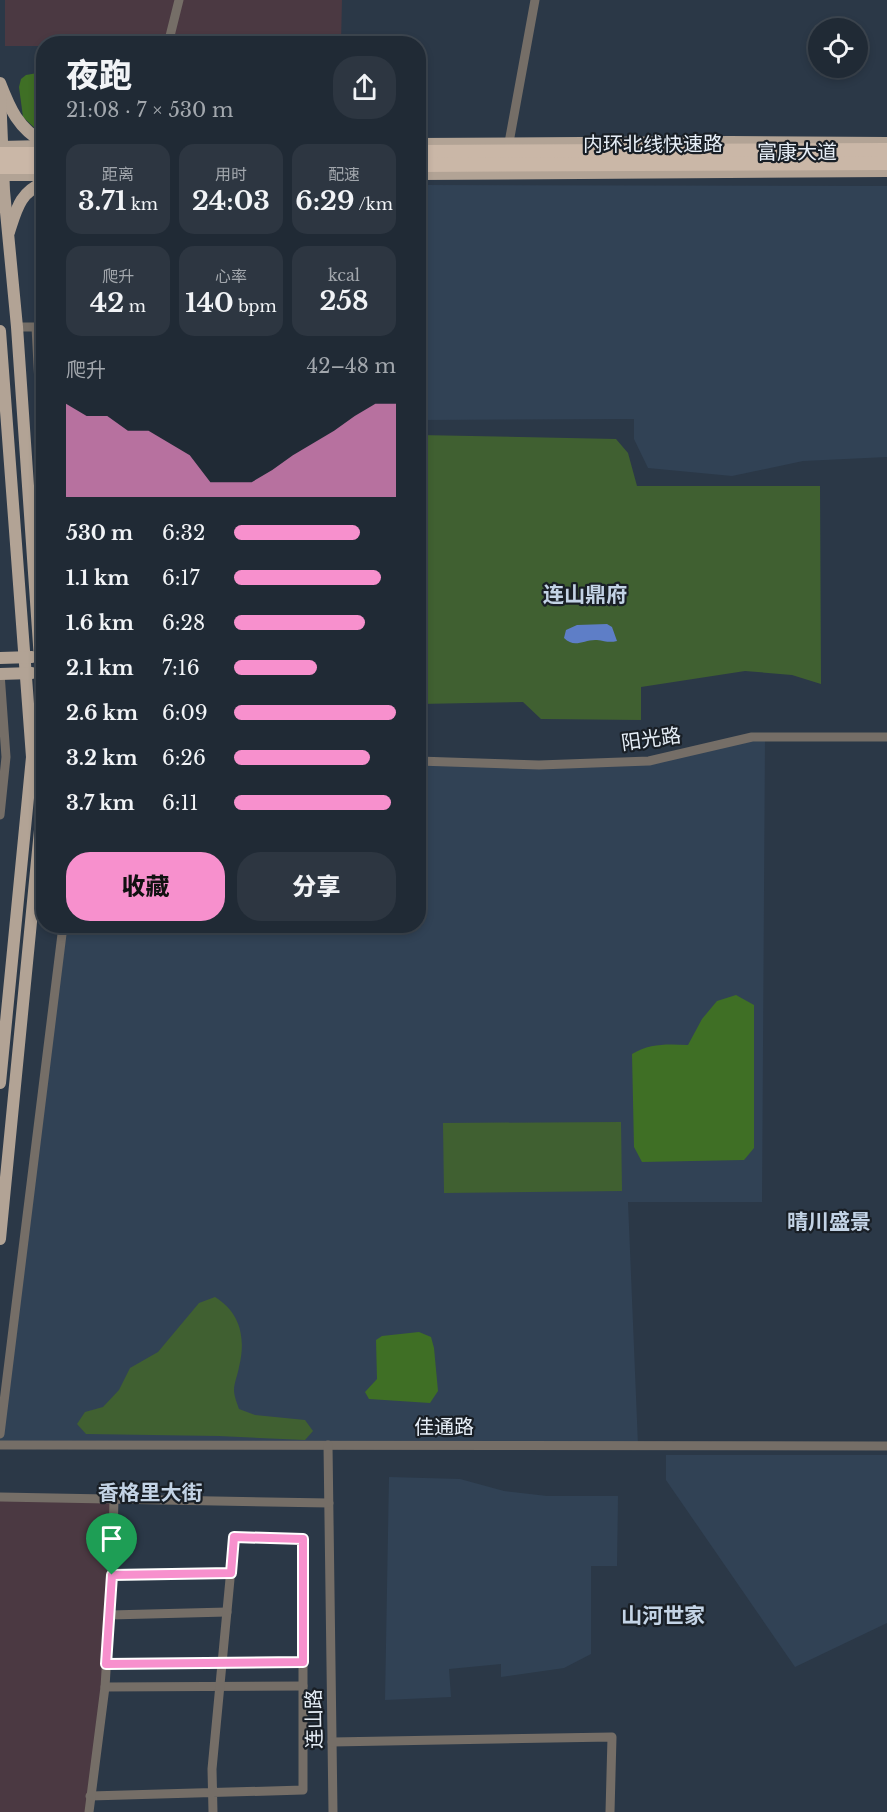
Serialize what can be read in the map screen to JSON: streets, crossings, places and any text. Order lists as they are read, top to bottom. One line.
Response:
{"streets":{"highway":["内环北线快速路"],"main road":["富康大道"],"street":["阳光路","佳通路","连山路"]},"crossings":[["佳通路","连山路"]],"districts":["连山鼎府","晴川盛景","香格里大街","山河世家"],"page":{"heading":["夜跑","21:08 · 7 × 530 m"],"stats":[["距离","3.71 km"],["用时","24:03"],["配速","6:29 /km"],["爬升","42 m"],["心率","140 bpm"],["kcal","258"]],"chart":["爬升","42–48 m"],"list":[{"name":"530 m","note":"6:32"},{"name":"1.1 km","note":"6:17"},{"name":"1.6 km","note":"6:28"},{"name":"2.1 km","note":"7:16"},{"name":"2.6 km","note":"6:09"},{"name":"3.2 km","note":"6:26"},{"name":"3.7 km","note":"6:11"}],"buttons":["收藏","分享"]}}
